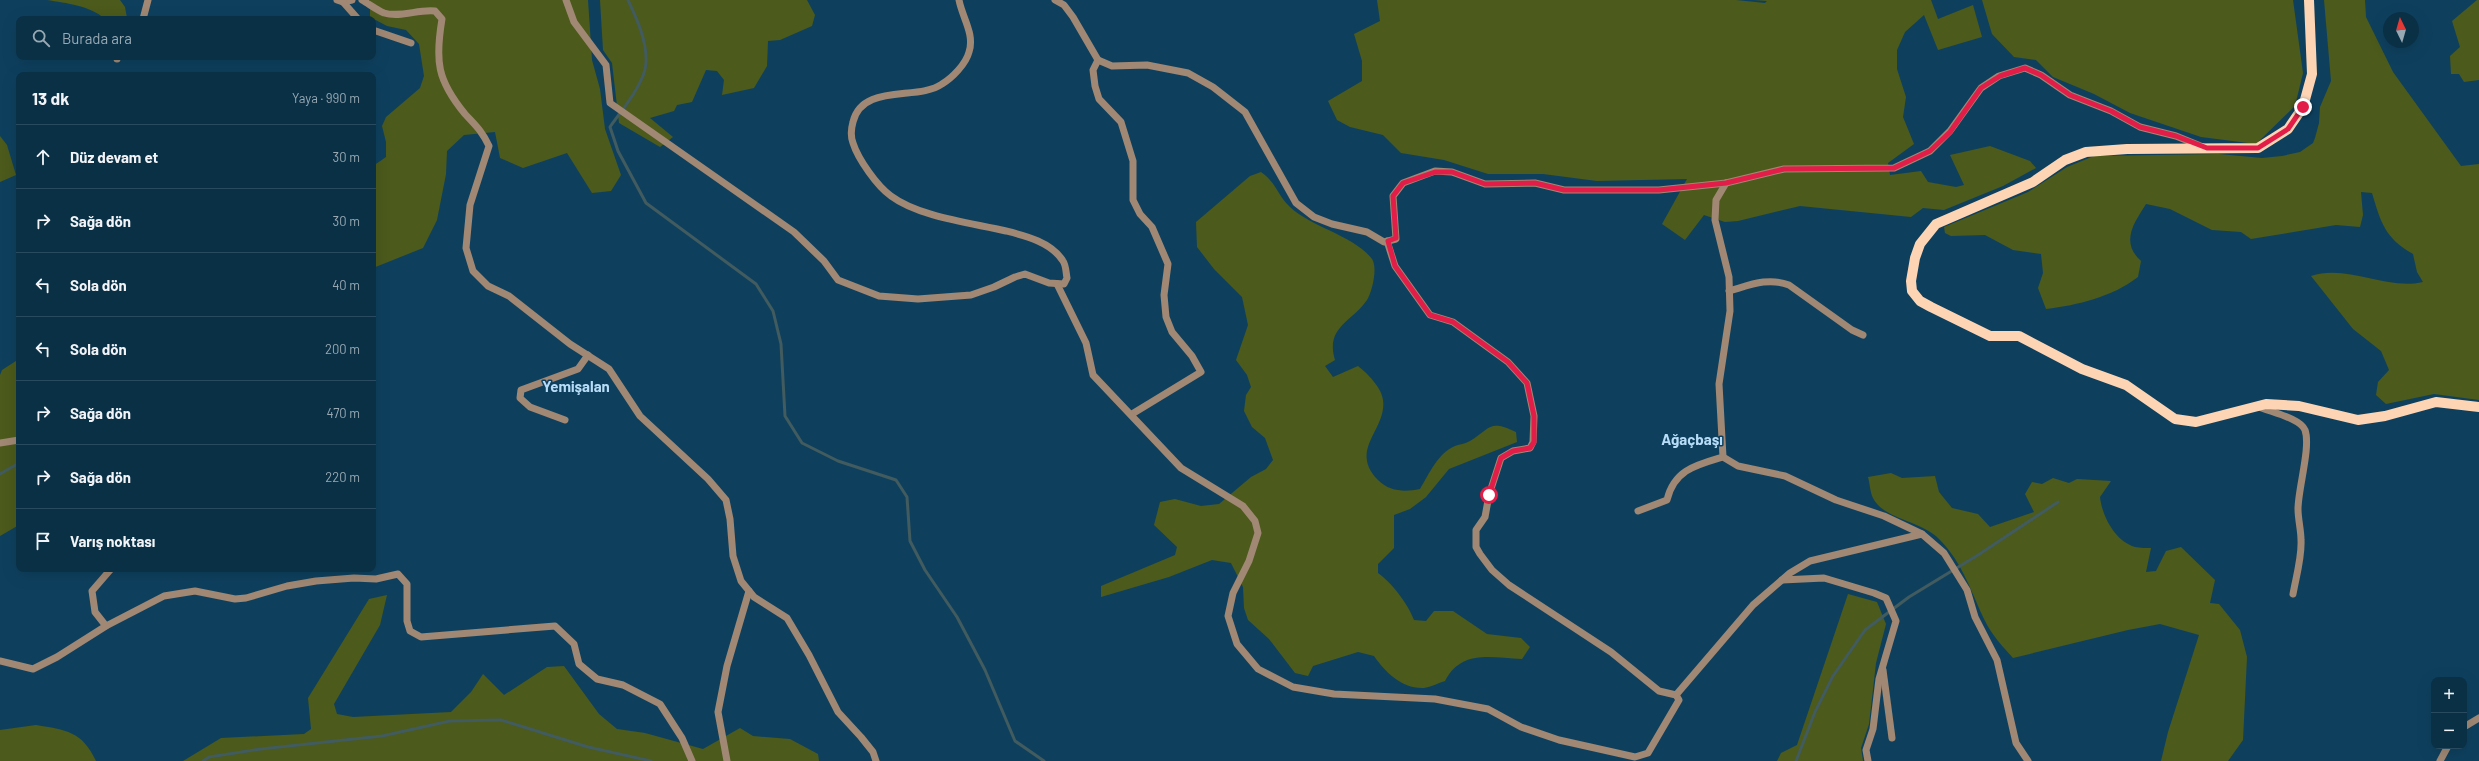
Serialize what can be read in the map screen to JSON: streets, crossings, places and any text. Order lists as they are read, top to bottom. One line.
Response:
{"districts":["Yemişalan","Ağaçbaşı"],"north":"top","page":{"search":"Burada ara","heading":["13 dk","Yaya · 990 m"],"list":[["Düz devam et","30 m"],["Sağa dön","30 m"],["Sola dön","40 m"],["Sola dön","200 m"],["Sağa dön","470 m"],["Sağa dön","220 m"],"Varış noktası"],"map_buttons":["+","−"]}}
